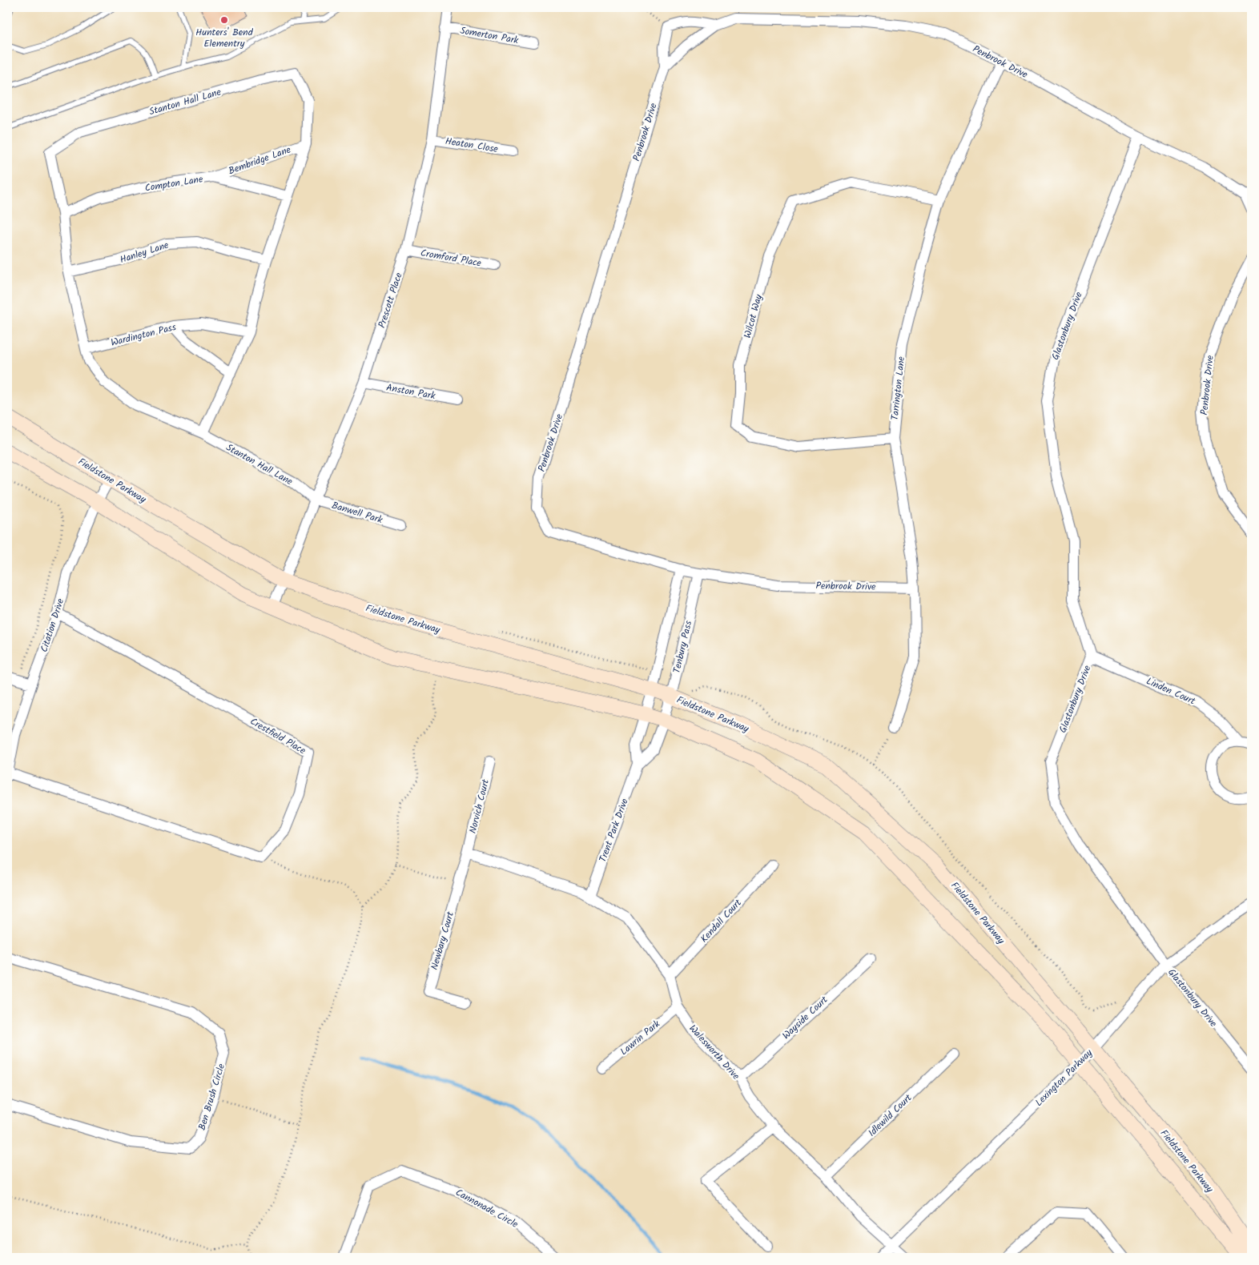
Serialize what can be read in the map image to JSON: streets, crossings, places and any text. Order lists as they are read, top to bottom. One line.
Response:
{"streets":{"street":["Somerton Park","Penbrook Drive","Stanton Hall Lane","Heaton Close","Bembridge Lane","Compton Lane","Hanley Lane","Cromford Place","Prescott Place","Wilcot Way","Glastonbury Drive","Wardington Pass","Tarrington Lane","Anston Park","Fieldstone Parkway","Banwell Park","Citation Drive","Tenbury Pass","Linden Court","Crestfield Place","Norvich Court","Trent Park Drive","Kendall Court","Newbary Court","Wayside Court","Lawrin Park","Walesworth Drive","Lexington Parkway","Ben Brush Circle","Idlewild Court","Cannonade Circle"]},"crossings":[["Somerton Park","Prescott Place"],["Penbrook Drive","Glastonbury Drive"],["Penbrook Drive","Tarrington Lane"],["Penbrook Drive","Tenbury Pass"],["Stanton Hall Lane","Bembridge Lane"],["Stanton Hall Lane","Compton Lane"],["Stanton Hall Lane","Hanley Lane"],["Stanton Hall Lane","Prescott Place"],["Stanton Hall Lane","Wardington Pass"],["Stanton Hall Lane","Banwell Park"],["Heaton Close","Prescott Place"],["Bembridge Lane","Compton Lane"],["Cromford Place","Prescott Place"],["Prescott Place","Anston Park"],["Prescott Place","Fieldstone Parkway"],["Prescott Place","Banwell Park"],["Wilcot Way","Tarrington Lane"],["Glastonbury Drive","Linden Court"],["Glastonbury Drive","Lexington Parkway"],["Fieldstone Parkway","Citation Drive"],["Fieldstone Parkway","Tenbury Pass"],["Fieldstone Parkway","Trent Park Drive"],["Fieldstone Parkway","Lexington Parkway"],["Citation Drive","Crestfield Place"],["Tenbury Pass","Trent Park Drive"],["Norvich Court","Newbary Court"],["Norvich Court","Walesworth Drive"],["Trent Park Drive","Walesworth Drive"],["Kendall Court","Walesworth Drive"],["Newbary Court","Walesworth Drive"],["Wayside Court","Walesworth Drive"],["Lawrin Park","Walesworth Drive"],["Walesworth Drive","Lexington Parkway"],["Walesworth Drive","Idlewild Court"]],"places":["Hunters' Bend Elementry"]}
